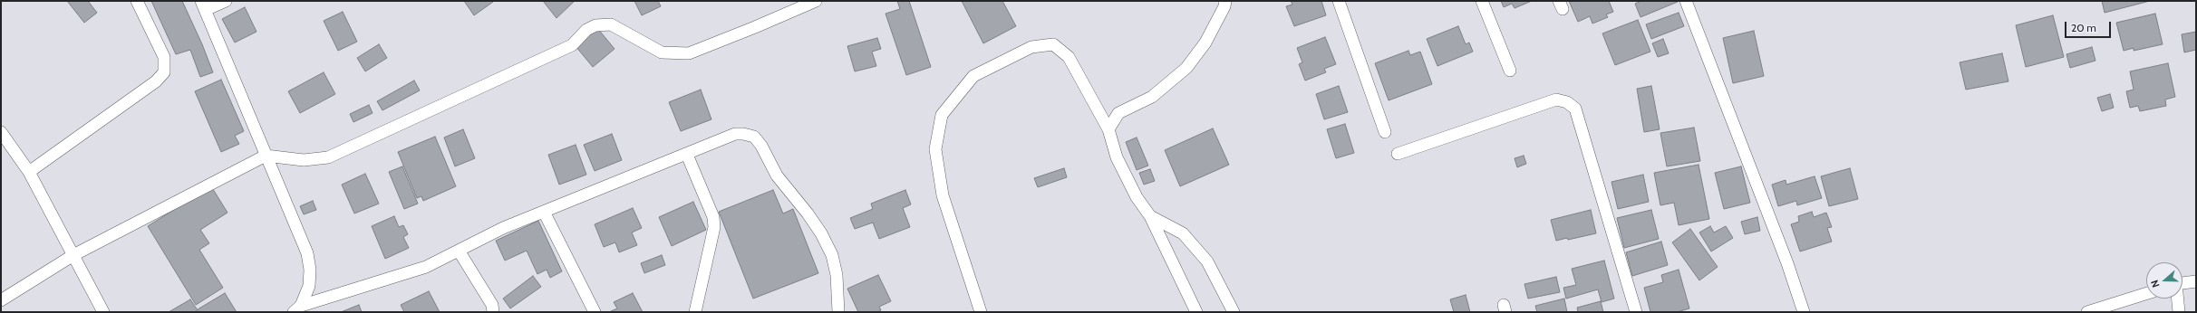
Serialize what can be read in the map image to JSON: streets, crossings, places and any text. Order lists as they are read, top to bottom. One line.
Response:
{"scale_bar":"20 m","north":"left"}
